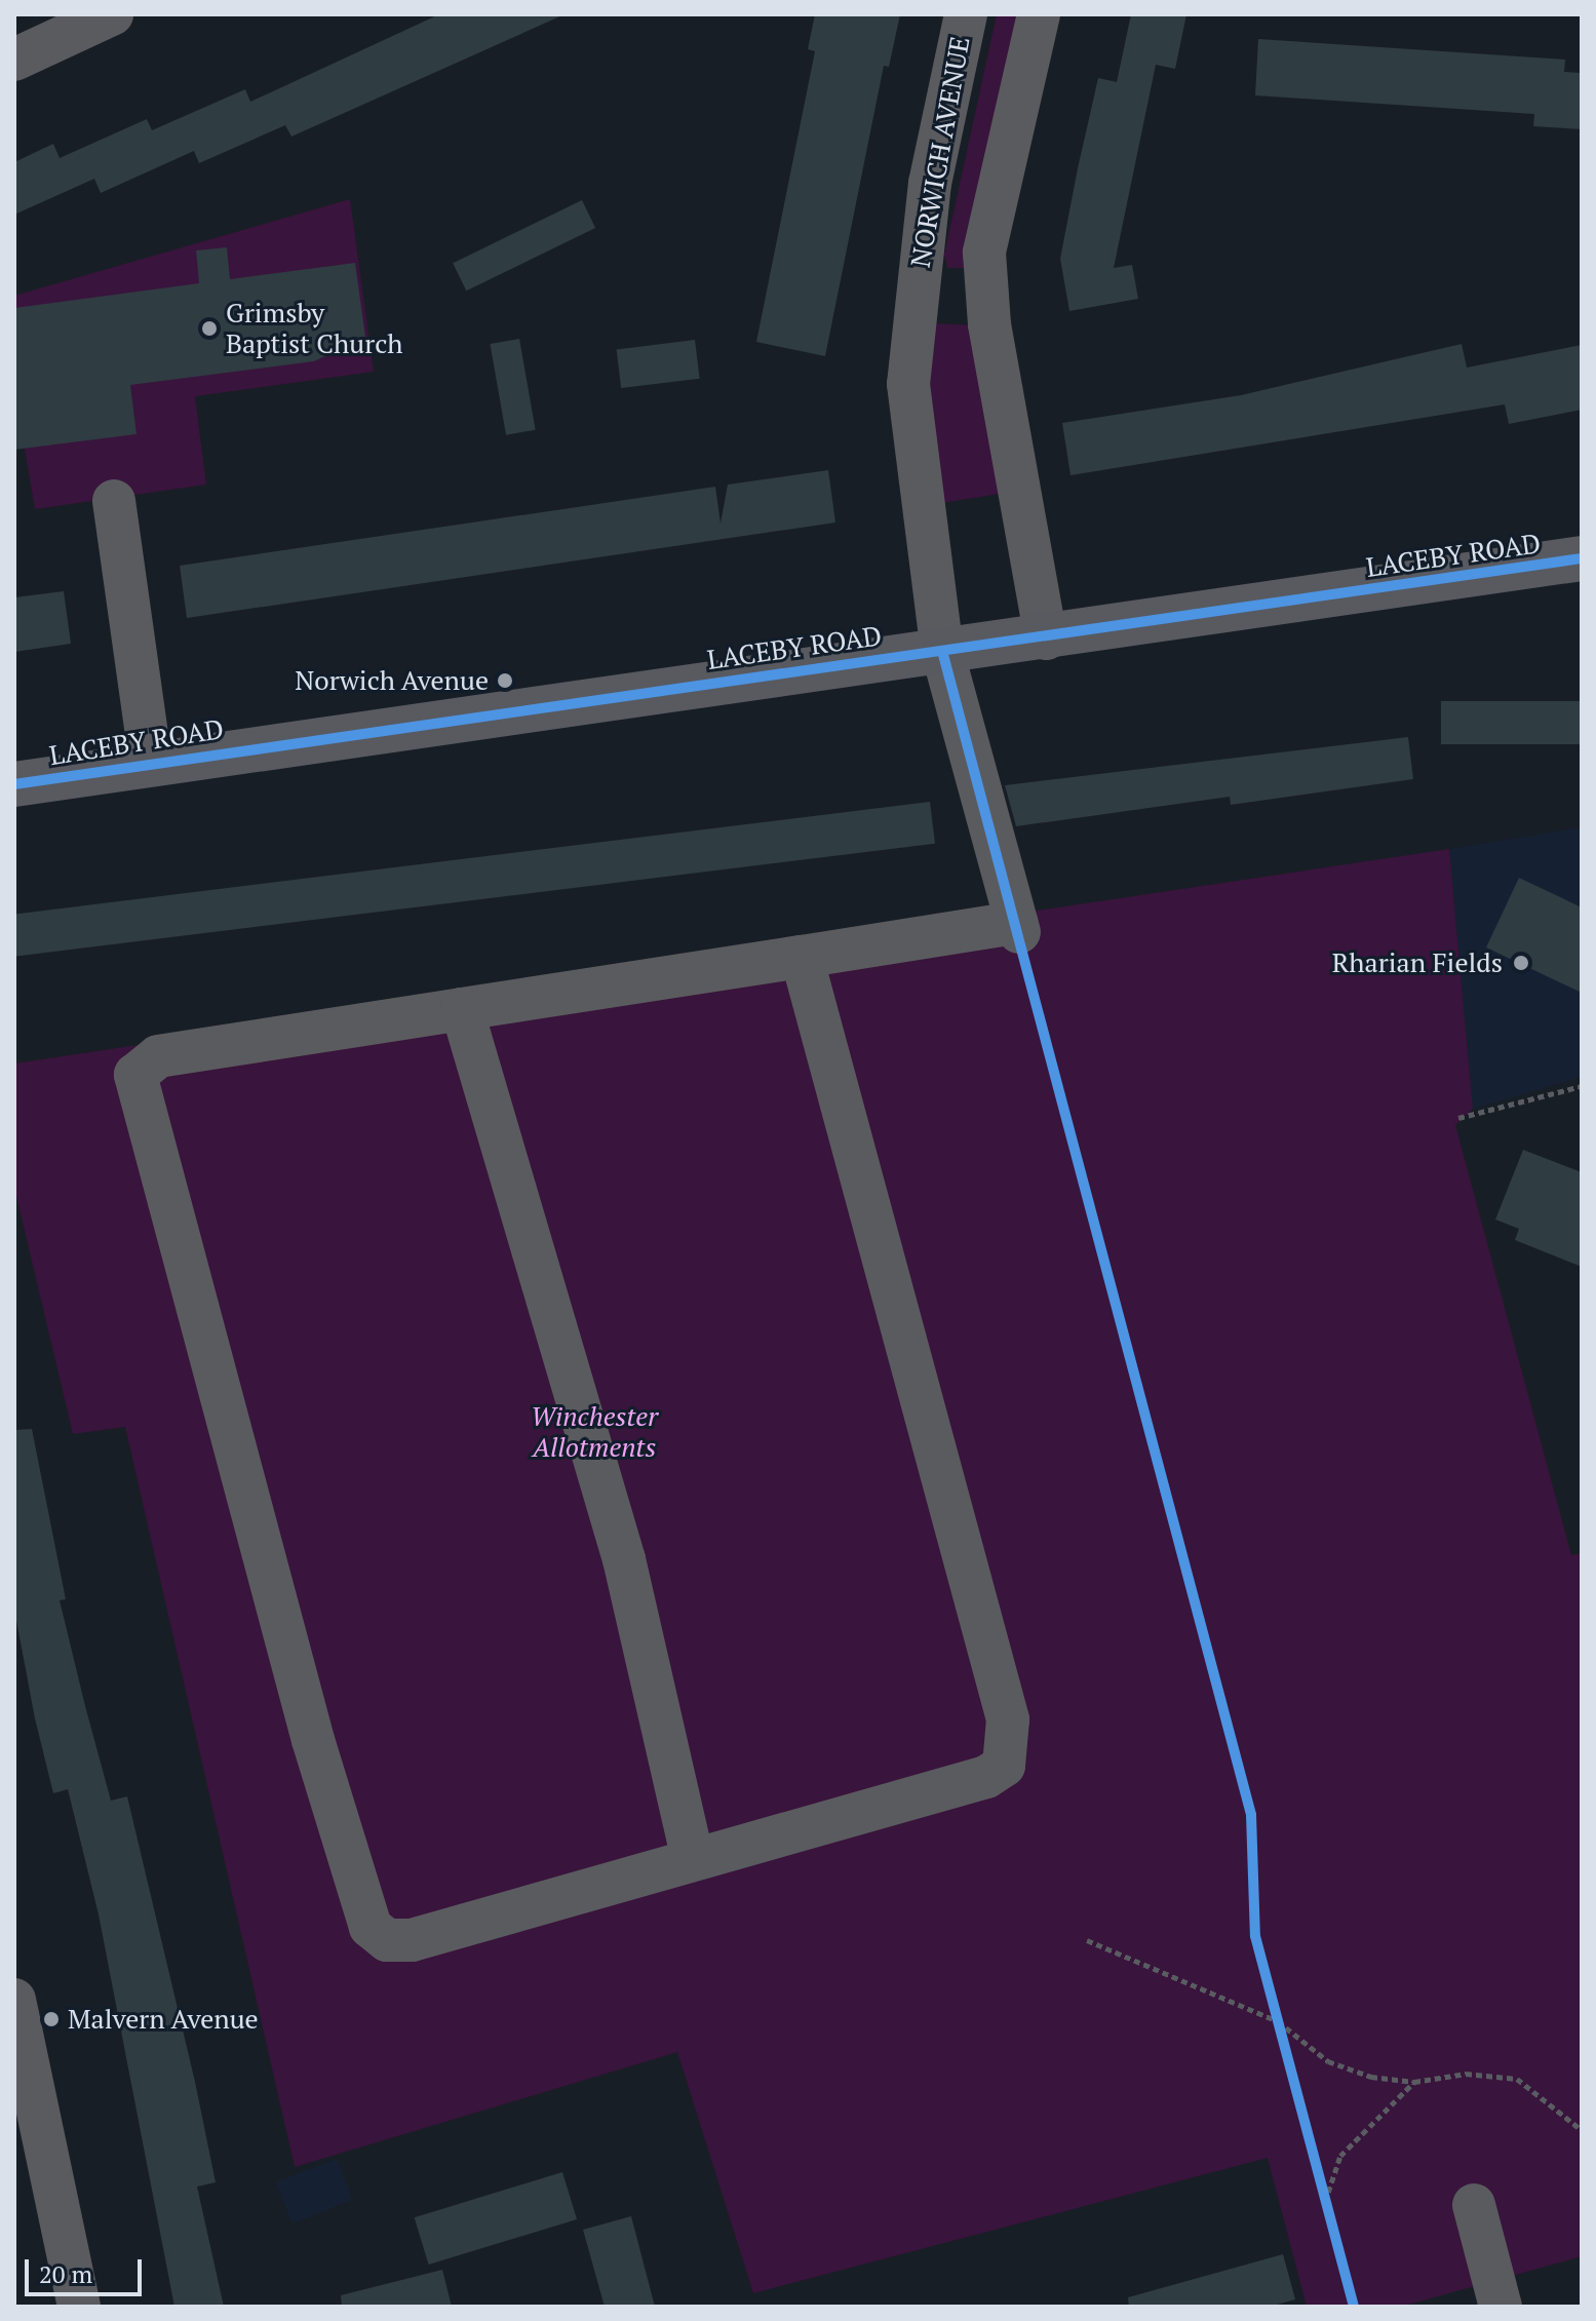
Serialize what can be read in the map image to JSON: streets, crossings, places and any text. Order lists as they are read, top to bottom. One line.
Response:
{"streets":{"highway":["LACEBY ROAD"],"street":["NORWICH AVENUE"]},"crossings":[["NORWICH AVENUE","LACEBY ROAD"]],"parks":["Winchester Allotments"],"places":["Grimsby Baptist Church","Norwich Avenue","Rharian Fields","Malvern Avenue"],"scale_bar":"20 m"}
